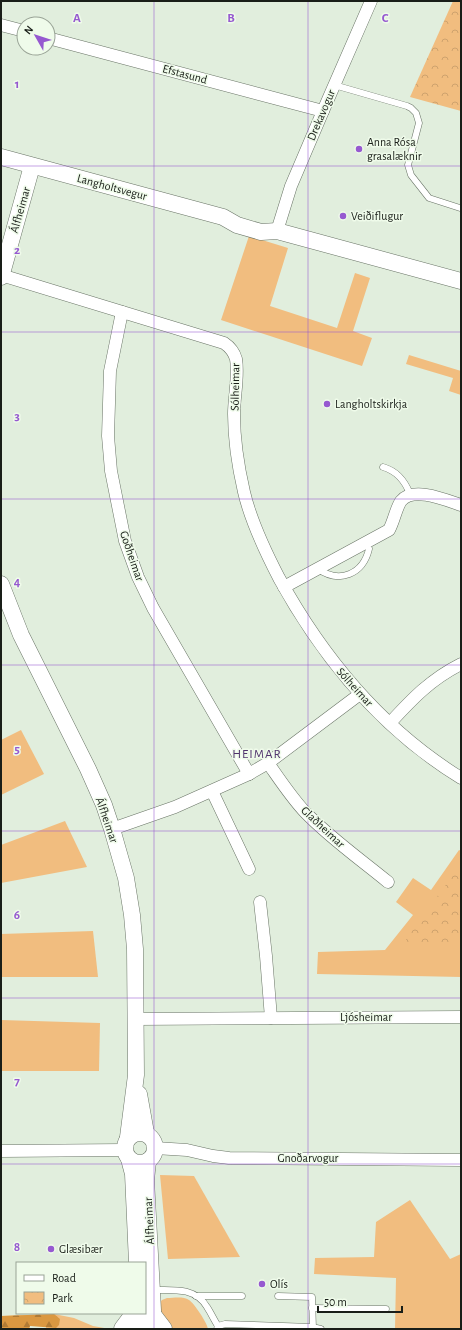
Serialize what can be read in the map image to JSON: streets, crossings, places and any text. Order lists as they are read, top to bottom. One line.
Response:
{"streets":{"street":["Efstasund","Drekavogur","Langholtsvegur","Álfheimar","Sólheimar","Goðheimar","Glaðheimar","Ljósheimar","Gnoðarvogur"]},"crossings":[["Efstasund","Drekavogur"],["Drekavogur","Langholtsvegur"],["Langholtsvegur","Álfheimar"],["Álfheimar","Sólheimar"],["Álfheimar","Ljósheimar"],["Álfheimar","Gnoðarvogur"],["Sólheimar","Goðheimar"]],"districts":["HEIMAR"],"places":["Anna Rósa grasalæknir","Veiðiflugur","Langholtskirkja","Glæsibær","Olís"],"legend":["Road","Park"],"scale_bar":"50 m","north":"top left","grid":{"columns":["A","B","C"],"rows":["1","2","3","4","5","6","7","8"]}}
